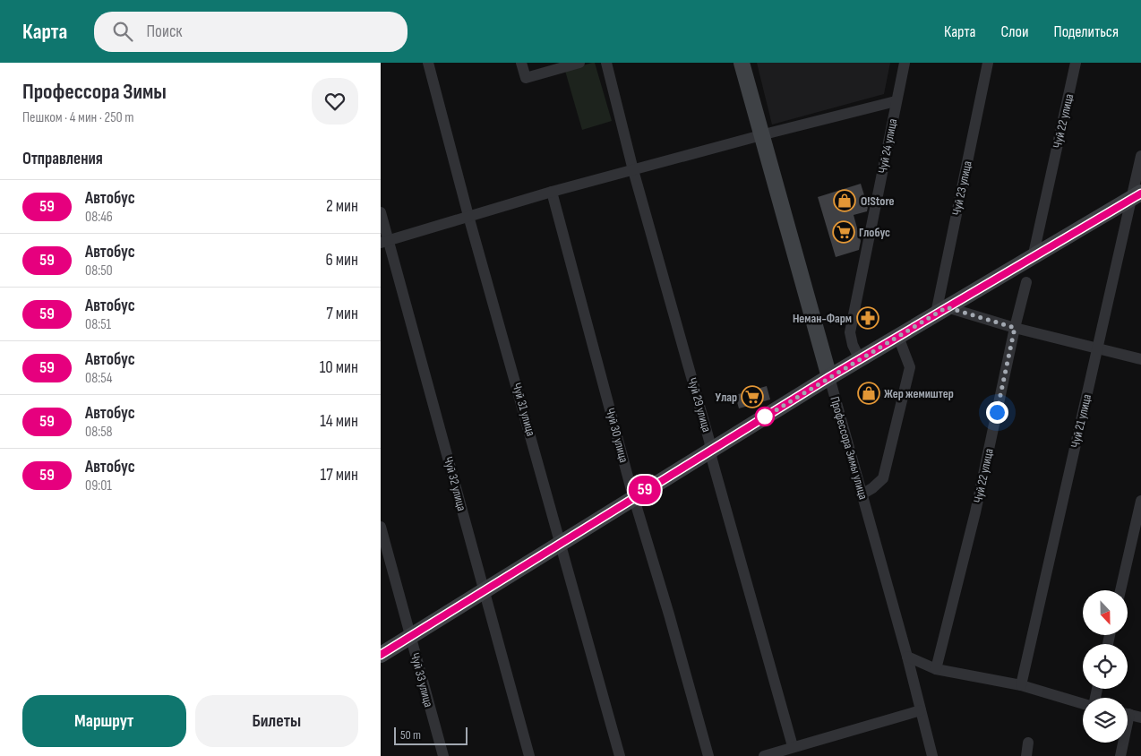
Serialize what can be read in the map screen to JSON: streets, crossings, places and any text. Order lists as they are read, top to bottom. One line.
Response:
{"streets":{"street":["Чуй 22 улица","Чуй 24 улица","Чуй 23 улица","Чуй 29 улица","Чуй 31 улица","Чуй 21 улица","Чуй 30 улица","Профессора Зимы улица","Чуй 32 улица","Чуй 33 улица"]},"places":{"shop":["O!Store","Жер жемиштер"],"supermarket":["Глобус","Улар"],"pharmacy":["Неман-Фарм"]},"lines":["bus line 59"],"scale_bar":"50 m","north":"bottom","page":{"header":"Карта","search":"Поиск","nav":["Карта","Слои","Поделиться"],"heading":[["Профессора Зимы","Пешком · 4 мин · 250 m"],"Отправления"],"on_map":"59","list":[{"mark":"59","name":"Автобус","note":"08:46","value":"2 мин"},{"mark":"59","name":"Автобус","note":"08:50","value":"6 мин"},{"mark":"59","name":"Автобус","note":"08:51","value":"7 мин"},{"mark":"59","name":"Автобус","note":"08:54","value":"10 мин"},{"mark":"59","name":"Автобус","note":"08:58","value":"14 мин"},{"mark":"59","name":"Автобус","note":"09:01","value":"17 мин"}],"buttons":["Маршрут","Билеты"],"scale":"50 m"}}
